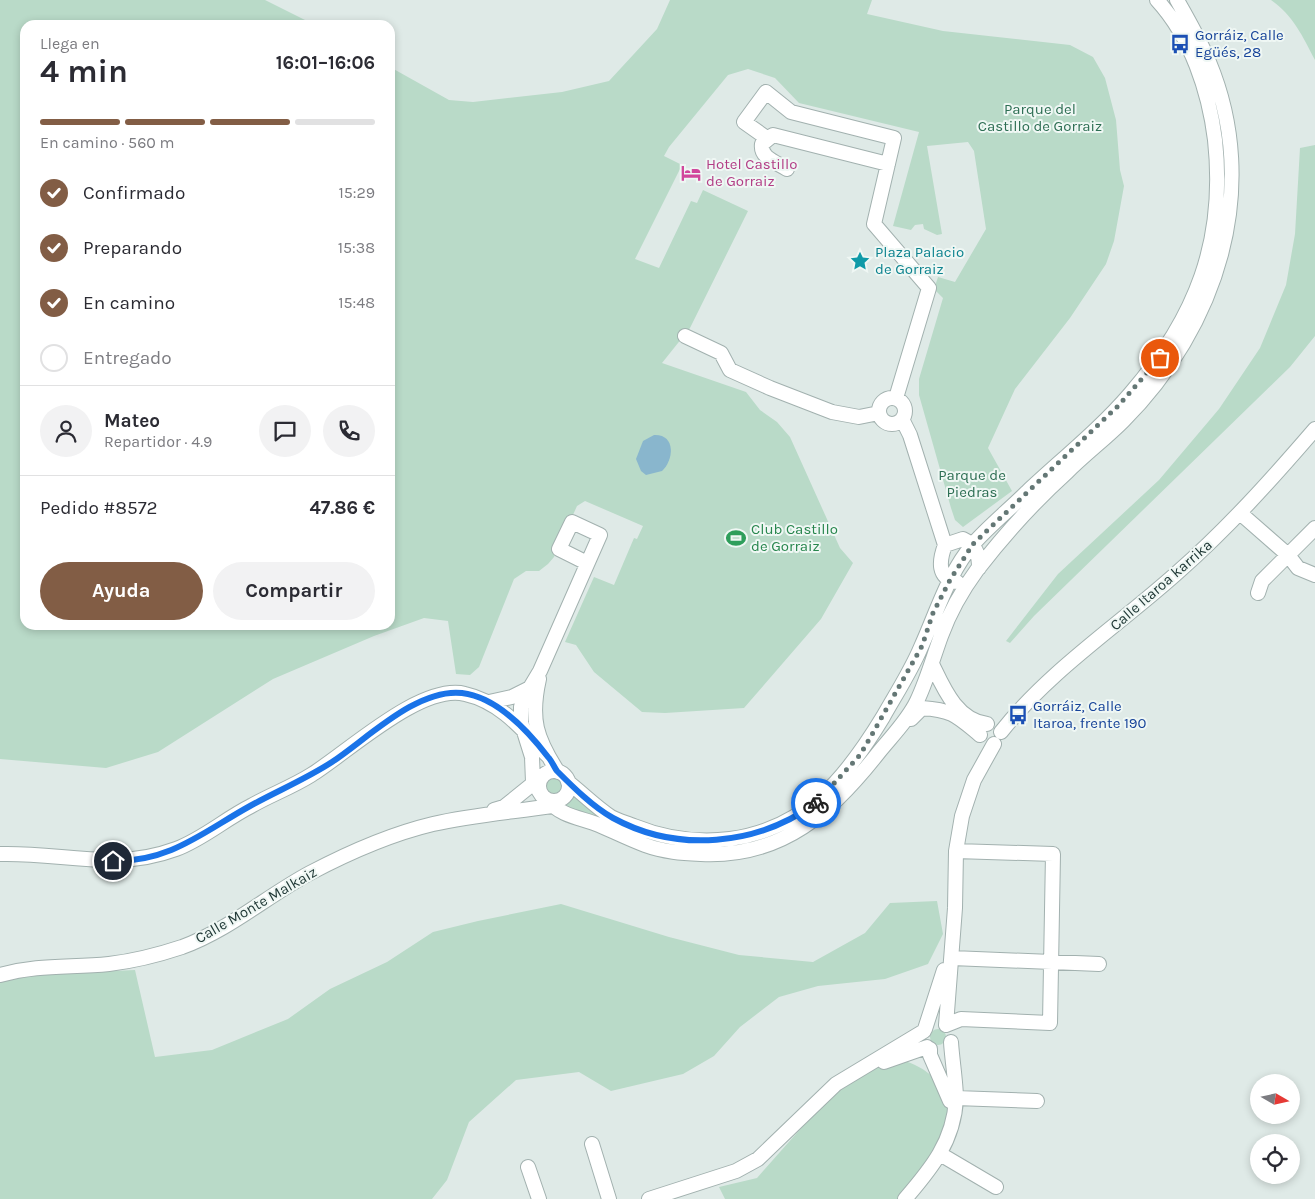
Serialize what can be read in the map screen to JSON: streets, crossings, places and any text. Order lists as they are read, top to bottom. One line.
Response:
{"streets":{"street":["Calle Itaroa karrika","Calle Monte Malkaiz"]},"parks":["Parque del Castillo de Gorraiz","Parque de Piedras"],"places":{"bus stop":["Gorráiz, Calle Egüés, 28","Gorráiz, Calle Itaroa, frente 190"],"hotel":["Hotel Castillo de Gorraiz"],"place":["Plaza Palacio de Gorraiz"],"sports":["Club Castillo de Gorraiz"]},"north":"right","page":{"heading":["4 min","Llega en","16:01–16:06"],"panel":["Mateo","Repartidor · 4.9","Pedido #8572","47.86 €"],"bar":"En camino · 560 m","list":[["Confirmado","15:29"],["Preparando","15:38"],["En camino","15:48"],"Entregado"],"buttons":["Ayuda","Compartir"]}}
